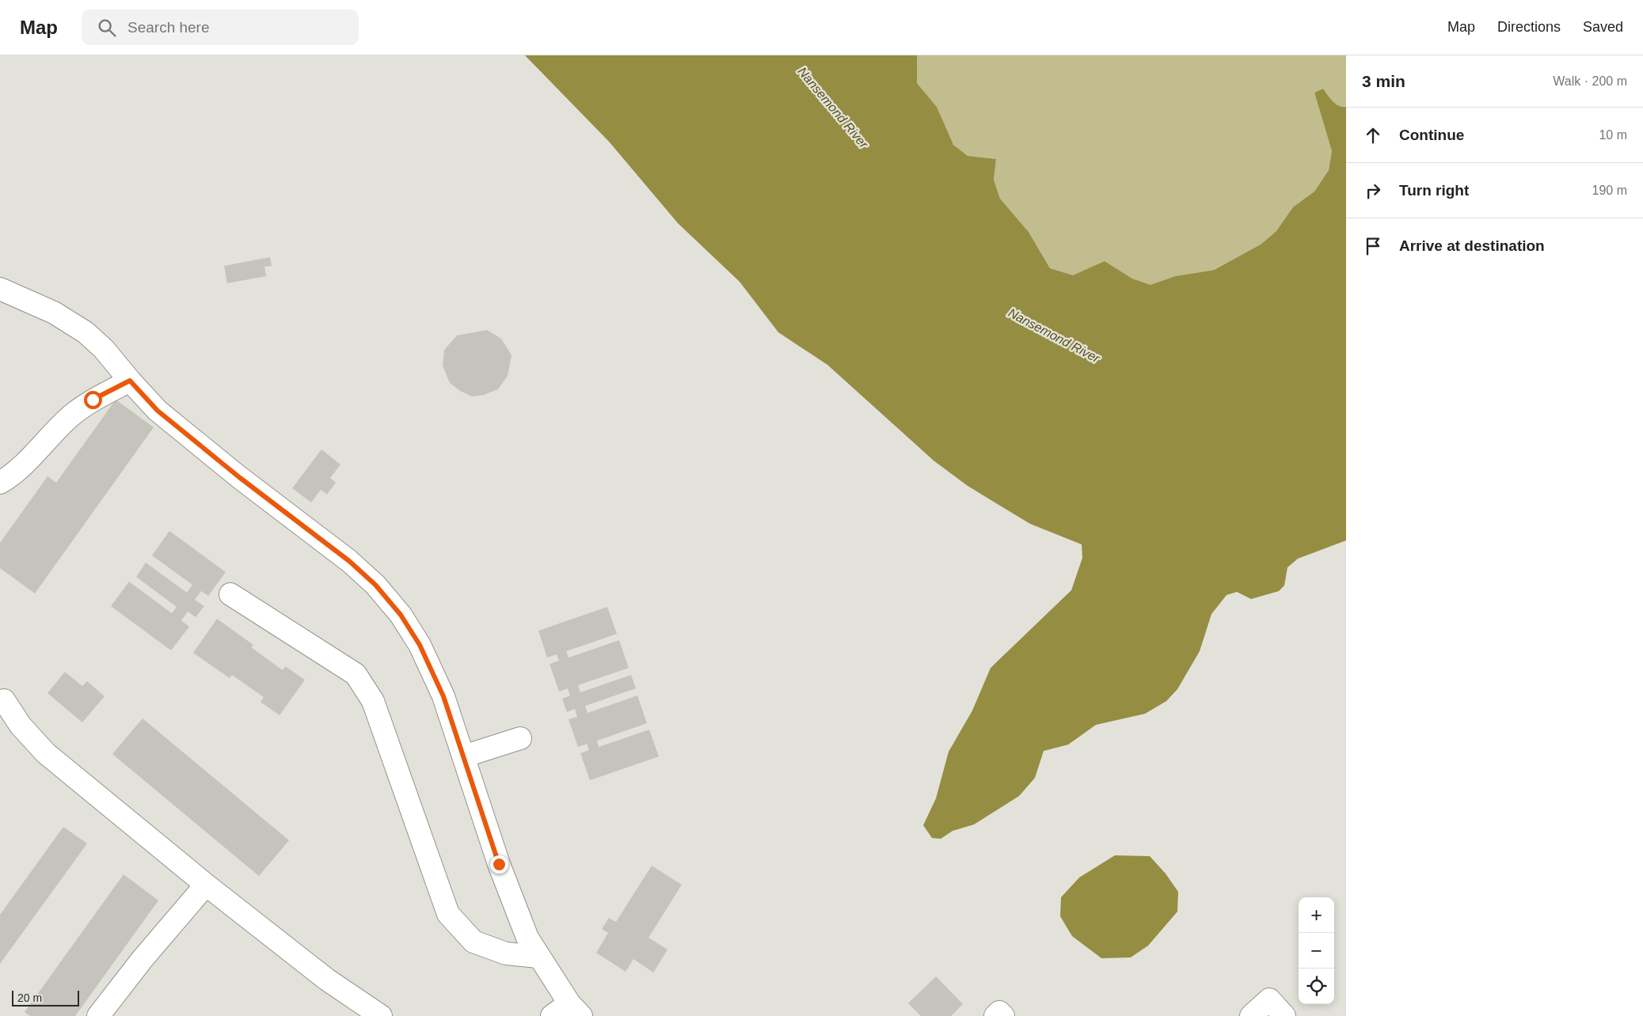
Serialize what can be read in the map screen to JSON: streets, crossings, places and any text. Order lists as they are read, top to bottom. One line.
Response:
{"water":["Nansemond River"],"scale_bar":"20 m","page":{"header":"Map","search":"Search here","nav":["Map","Directions","Saved"],"heading":["3 min","Walk · 200 m"],"list":[["Continue","10 m"],["Turn right","190 m"],"Arrive at destination"],"map_buttons":["+","−"],"scale":"20 m"}}
